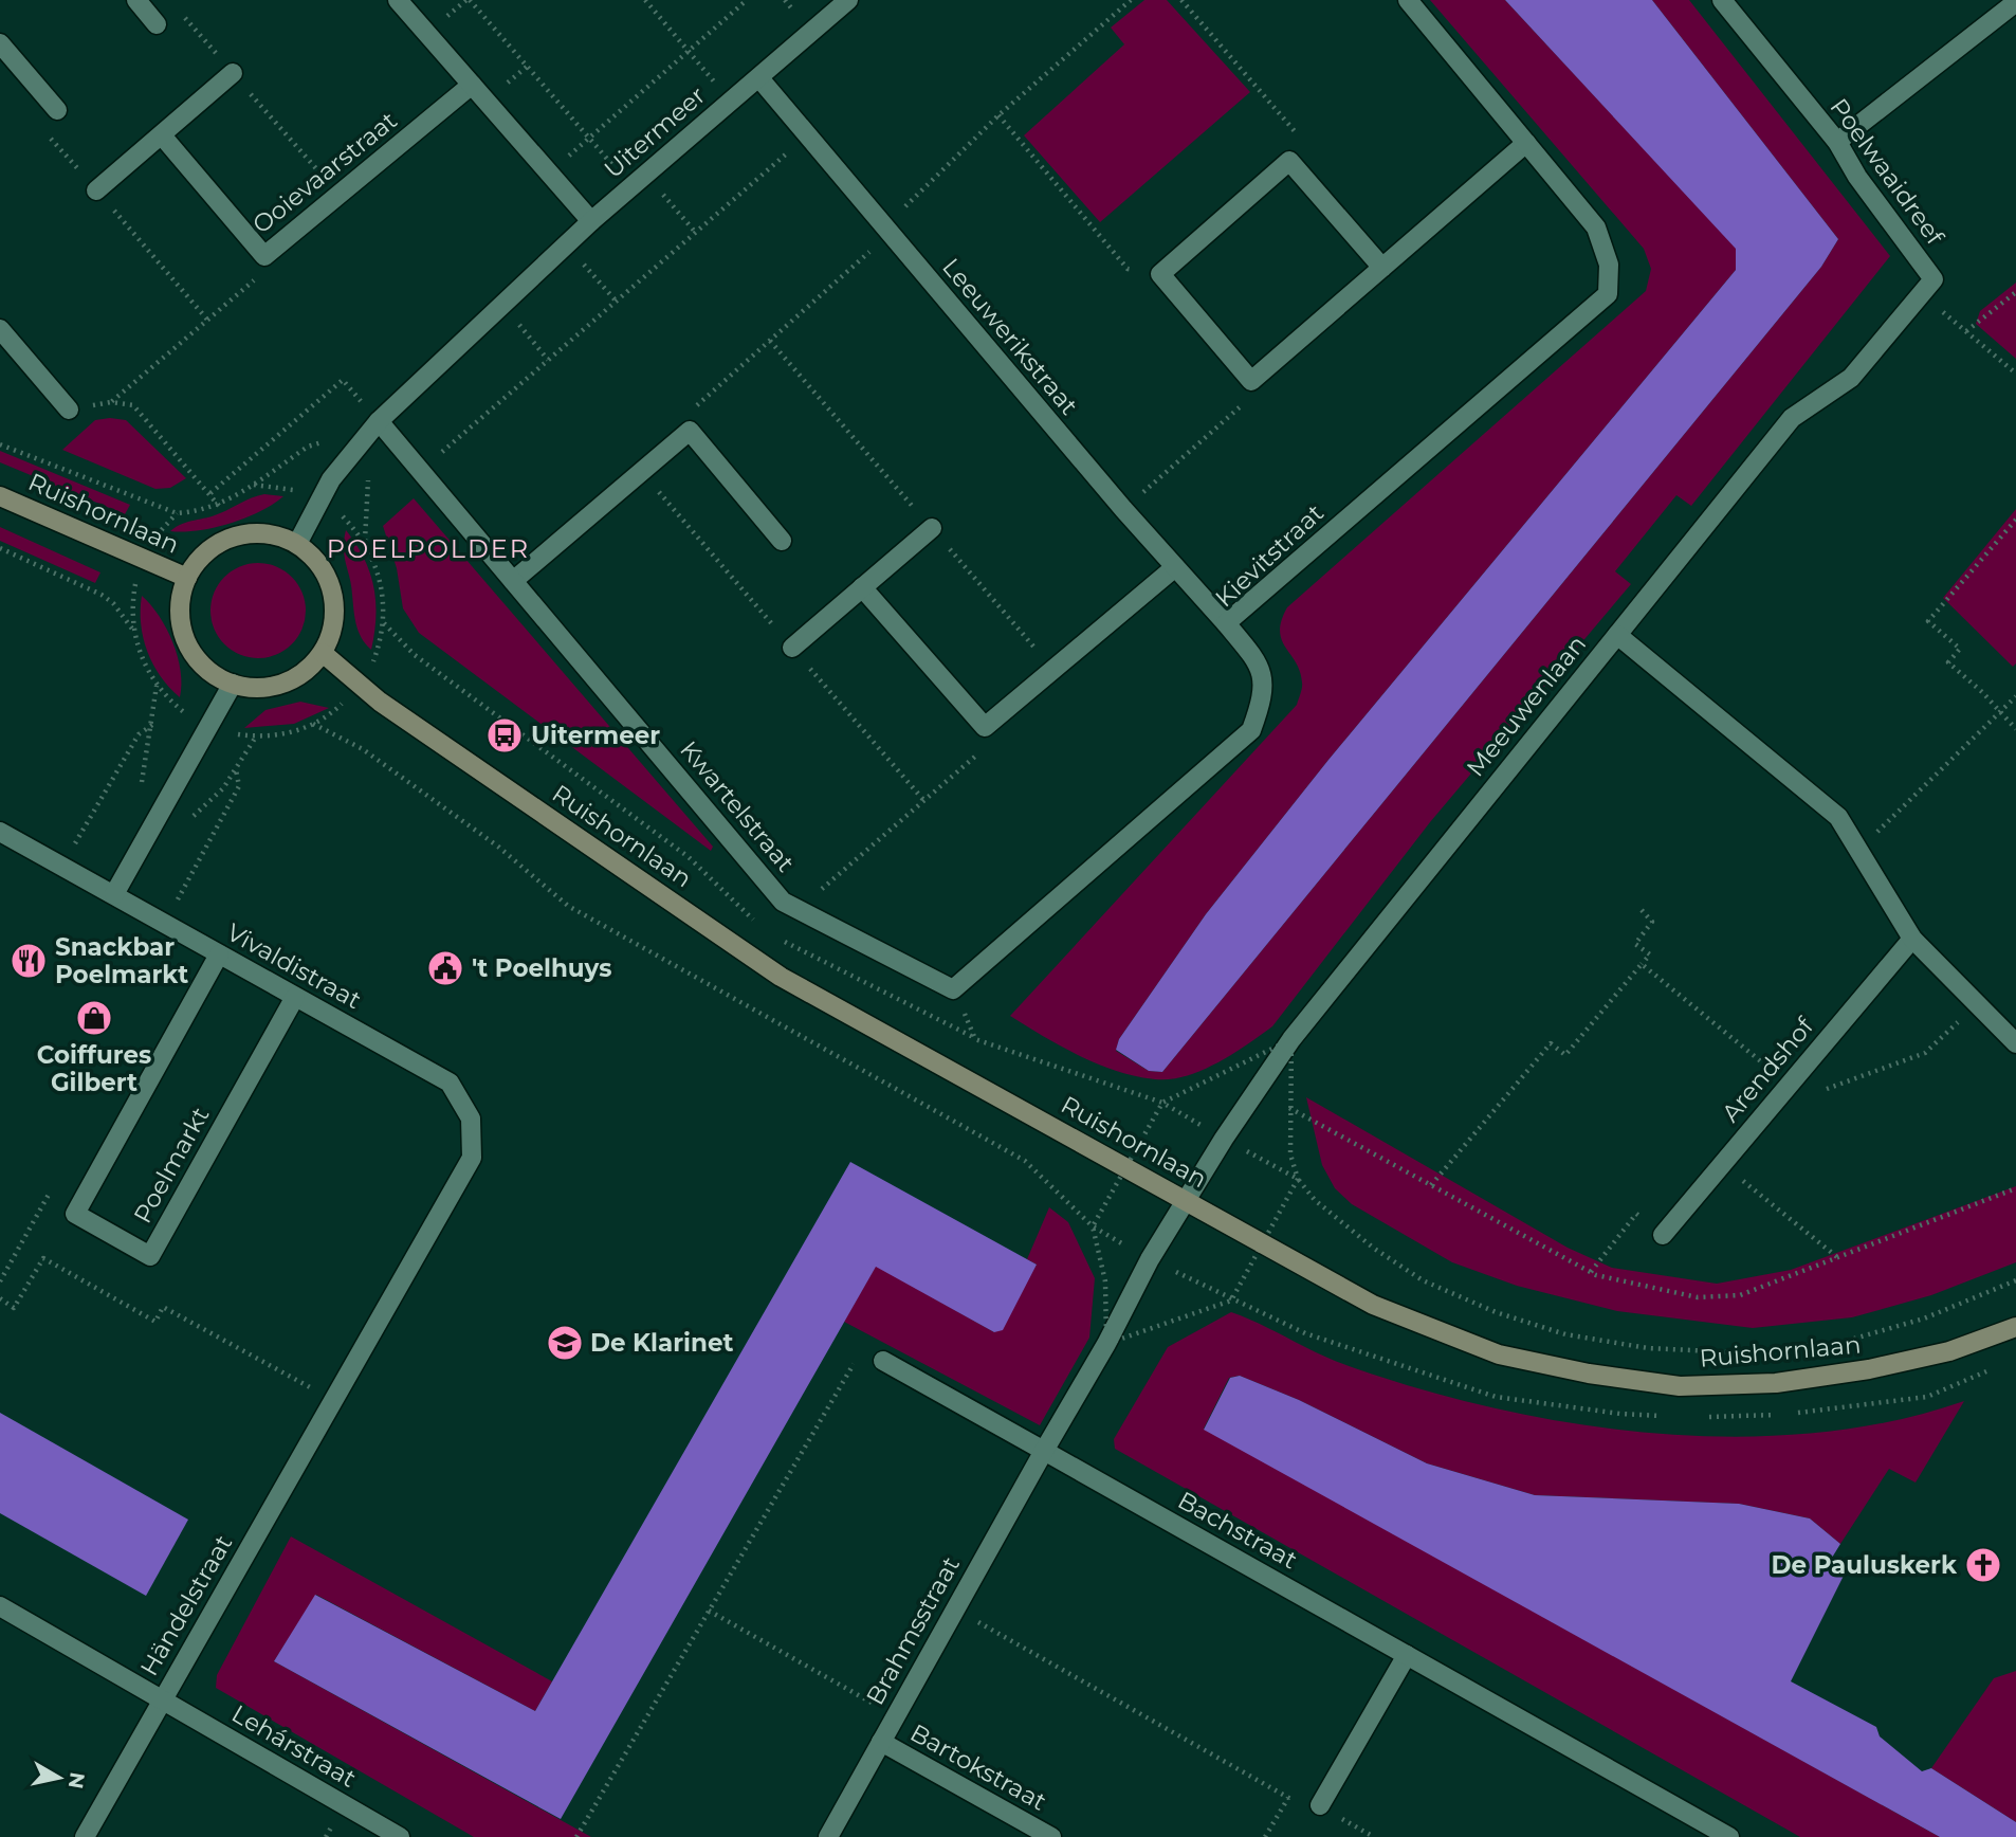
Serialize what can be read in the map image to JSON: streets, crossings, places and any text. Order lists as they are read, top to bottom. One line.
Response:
{"streets":{"main road":["Ruishornlaan"],"street":["Uitermeer","Poelwaaidreef","Ooievaarstraat","Leeuwerikstraat","Kievitstraat","Meeuwenlaan","Kwartelstraat","Vivaldistraat","Arendshof","Poelmarkt","Bachstraat","Händelstraat","Brahmsstraat","Lehárstraat","Bartokstraat"]},"crossings":[["Uitermeer","Leeuwerikstraat"],["Uitermeer","Ruishornlaan"],["Uitermeer","Kwartelstraat"],["Leeuwerikstraat","Kievitstraat"],["Ruishornlaan","Meeuwenlaan"],["Ruishornlaan","Brahmsstraat"],["Kievitstraat","Kwartelstraat"],["Meeuwenlaan","Arendshof"],["Meeuwenlaan","Brahmsstraat"],["Vivaldistraat","Poelmarkt"],["Vivaldistraat","Händelstraat"],["Bachstraat","Brahmsstraat"],["Händelstraat","Lehárstraat"],["Brahmsstraat","Bartokstraat"]],"districts":["POELPOLDER"],"places":{"bus stop":["Uitermeer"],"restaurant":["Snackbar Poelmarkt"],"public building":["'t Poelhuys"],"shop":["Coiffures Gilbert"],"school or university":["De Klarinet"],"church":["De Pauluskerk"]},"north":"right"}
